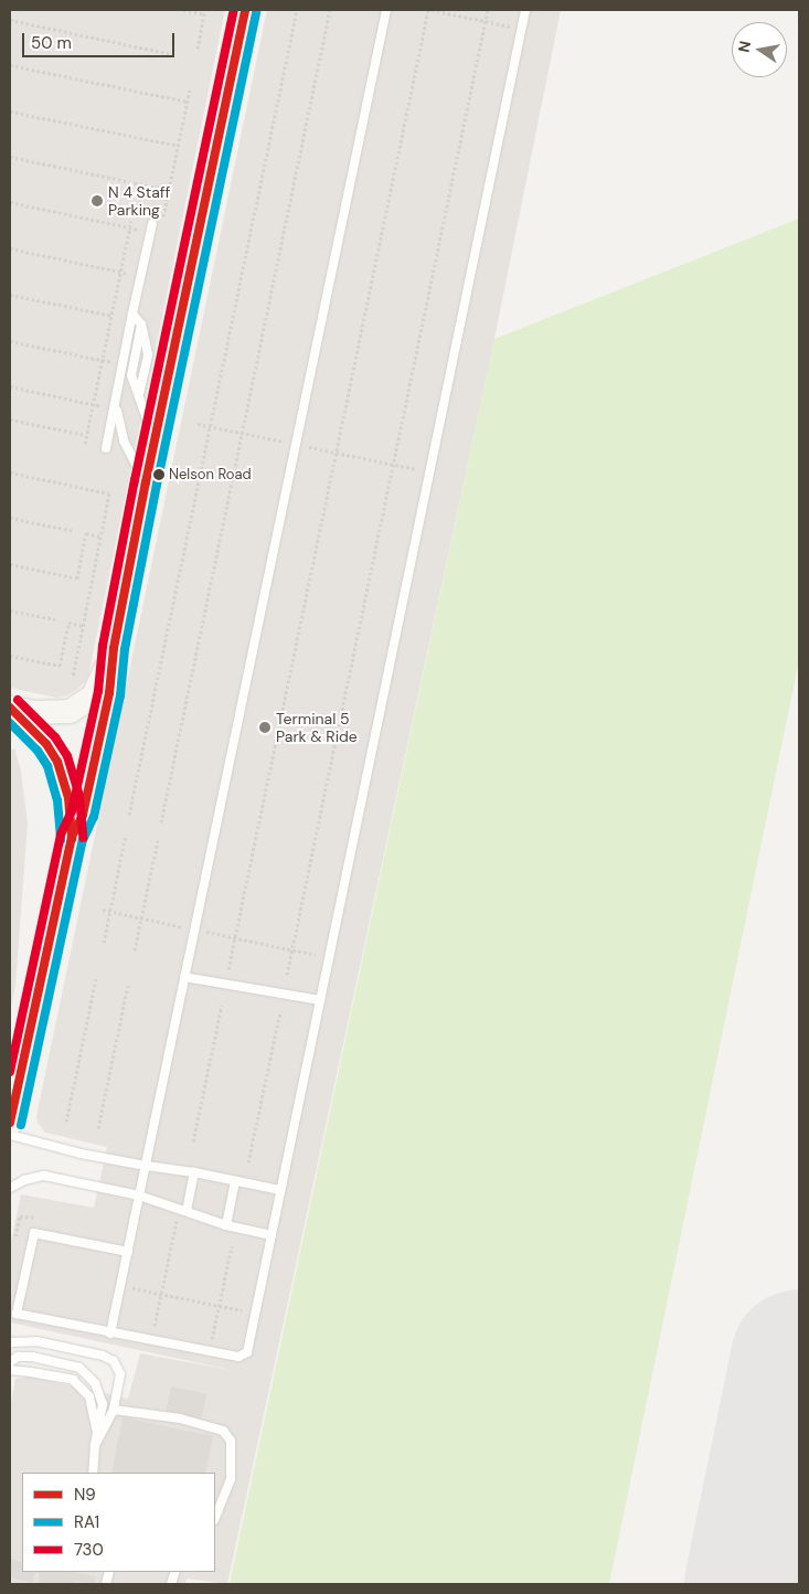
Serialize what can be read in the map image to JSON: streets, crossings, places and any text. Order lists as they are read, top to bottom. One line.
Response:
{"places":["N 4 Staff Parking","Nelson Road","Terminal 5 Park & Ride"],"lines":["transit line N9","transit line 730","transit line RA1"],"legend":["N9","RA1","730"],"scale_bar":"50 m","north":"left"}
